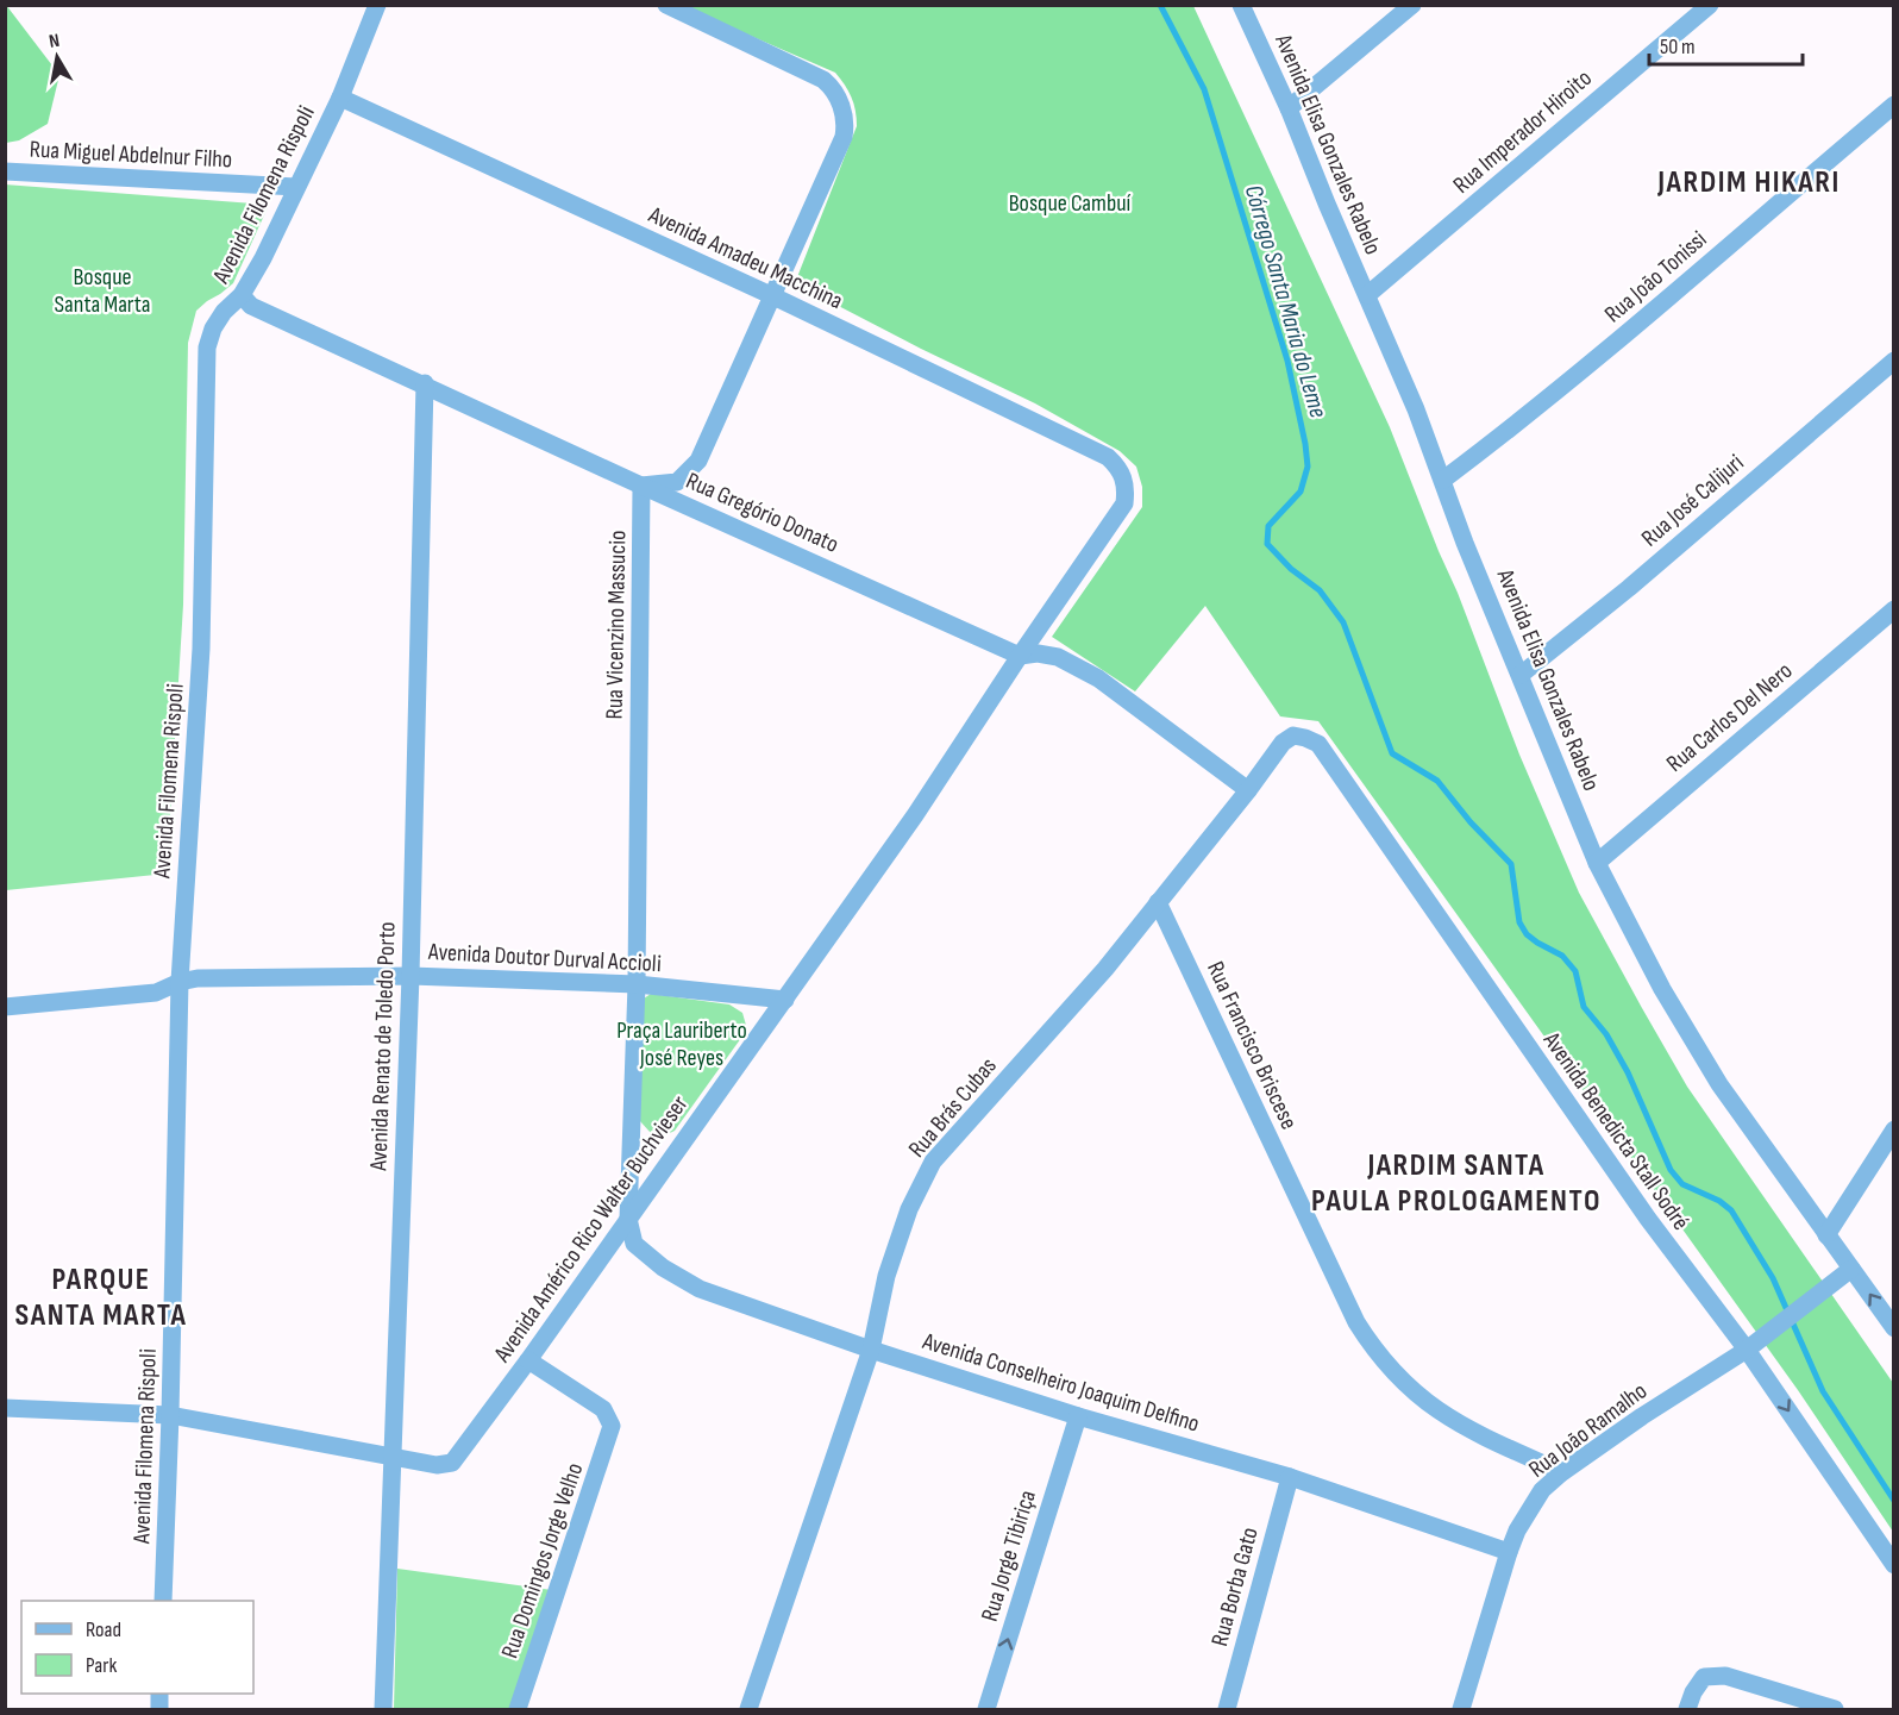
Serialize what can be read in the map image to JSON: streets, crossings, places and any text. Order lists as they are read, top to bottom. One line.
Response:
{"streets":{"street":["Rua Imperador Hiroito","Avenida Elisa Gonzales Rabelo","Rua Miguel Abdelnur Filho","Avenida Filomena Rispoli","Avenida Amadeu Macchina","Rua João Tonissi","Rua José Calijuri","Rua Gregório Donato","Rua Vicenzino Massucio","Rua Carlos Del Nero","Avenida Doutor Durval Accioli","Rua Francisco Briscese","Avenida Renato de Toledo Porto","Rua Brás Cubas","Avenida Benedicta Stall Sodré","Avenida Américo Rico Walter Buchvieser","Avenida Conselheiro Joaquim Delfino","Rua João Ramalho","Rua Jorge Tibiriça","Rua Domingos Jorge Velho","Rua Borba Gato"]},"crossings":[["Rua Imperador Hiroito","Avenida Elisa Gonzales Rabelo"],["Avenida Elisa Gonzales Rabelo","Rua João Tonissi"],["Avenida Elisa Gonzales Rabelo","Rua José Calijuri"],["Avenida Elisa Gonzales Rabelo","Rua Carlos Del Nero"],["Avenida Elisa Gonzales Rabelo","Rua João Ramalho"],["Rua Miguel Abdelnur Filho","Avenida Filomena Rispoli"],["Avenida Filomena Rispoli","Avenida Amadeu Macchina"],["Avenida Filomena Rispoli","Rua Gregório Donato"],["Avenida Filomena Rispoli","Avenida Doutor Durval Accioli"],["Avenida Amadeu Macchina","Avenida Américo Rico Walter Buchvieser"],["Rua Gregório Donato","Rua Vicenzino Massucio"],["Rua Gregório Donato","Avenida Renato de Toledo Porto"],["Rua Gregório Donato","Rua Brás Cubas"],["Rua Gregório Donato","Avenida Américo Rico Walter Buchvieser"],["Rua Vicenzino Massucio","Avenida Doutor Durval Accioli"],["Rua Vicenzino Massucio","Avenida Américo Rico Walter Buchvieser"],["Rua Vicenzino Massucio","Avenida Conselheiro Joaquim Delfino"],["Avenida Doutor Durval Accioli","Avenida Renato de Toledo Porto"],["Avenida Doutor Durval Accioli","Avenida Américo Rico Walter Buchvieser"],["Rua Francisco Briscese","Rua Brás Cubas"],["Rua Francisco Briscese","Rua João Ramalho"],["Avenida Renato de Toledo Porto","Avenida Américo Rico Walter Buchvieser"],["Rua Brás Cubas","Avenida Benedicta Stall Sodré"],["Rua Brás Cubas","Avenida Conselheiro Joaquim Delfino"],["Avenida Benedicta Stall Sodré","Rua João Ramalho"],["Avenida Américo Rico Walter Buchvieser","Avenida Conselheiro Joaquim Delfino"],["Avenida Américo Rico Walter Buchvieser","Rua Domingos Jorge Velho"],["Avenida Conselheiro Joaquim Delfino","Rua João Ramalho"],["Avenida Conselheiro Joaquim Delfino","Rua Jorge Tibiriça"],["Avenida Conselheiro Joaquim Delfino","Rua Borba Gato"]],"one_way":["Rua Jorge Tibiriça"],"districts":["JARDIM HIKARI","JARDIM SANTA PAULA PROLOGAMENTO","PARQUE SANTA MARTA"],"water":["Córrego Santa Maria do Leme"],"parks":["Bosque Cambuí","Bosque Santa Marta","Praça Lauriberto José Reyes"],"legend":["Road","Park"],"scale_bar":"50 m","north":"top"}
